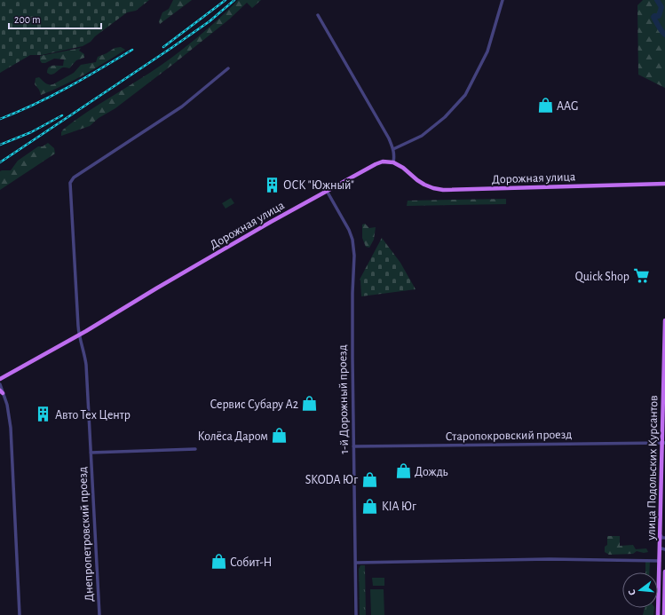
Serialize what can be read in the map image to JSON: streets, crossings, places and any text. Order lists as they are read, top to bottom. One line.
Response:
{"streets":{"main road":["Дорожная улица","улица Подольских Курсантов"],"street":["1-й Дорожный проезд","Старопокровский проезд","Днепропетровский проезд"]},"crossings":[["Дорожная улица","1-й Дорожный проезд"],["Дорожная улица","Днепропетровский проезд"],["1-й Дорожный проезд","Старопокровский проезд"],["Старопокровский проезд","улица Подольских Курсантов"]],"places":{"shop":["AAG","Сервис Субару А2","Колёса Даром","Дождь","SKODA Юг","KIA Юг","Собит-Н"],"building":["ОСК \"Южный\"","Авто Тех Центр"],"supermarket":["Quick Shop"]},"scale_bar":"200 m","north":"left"}
